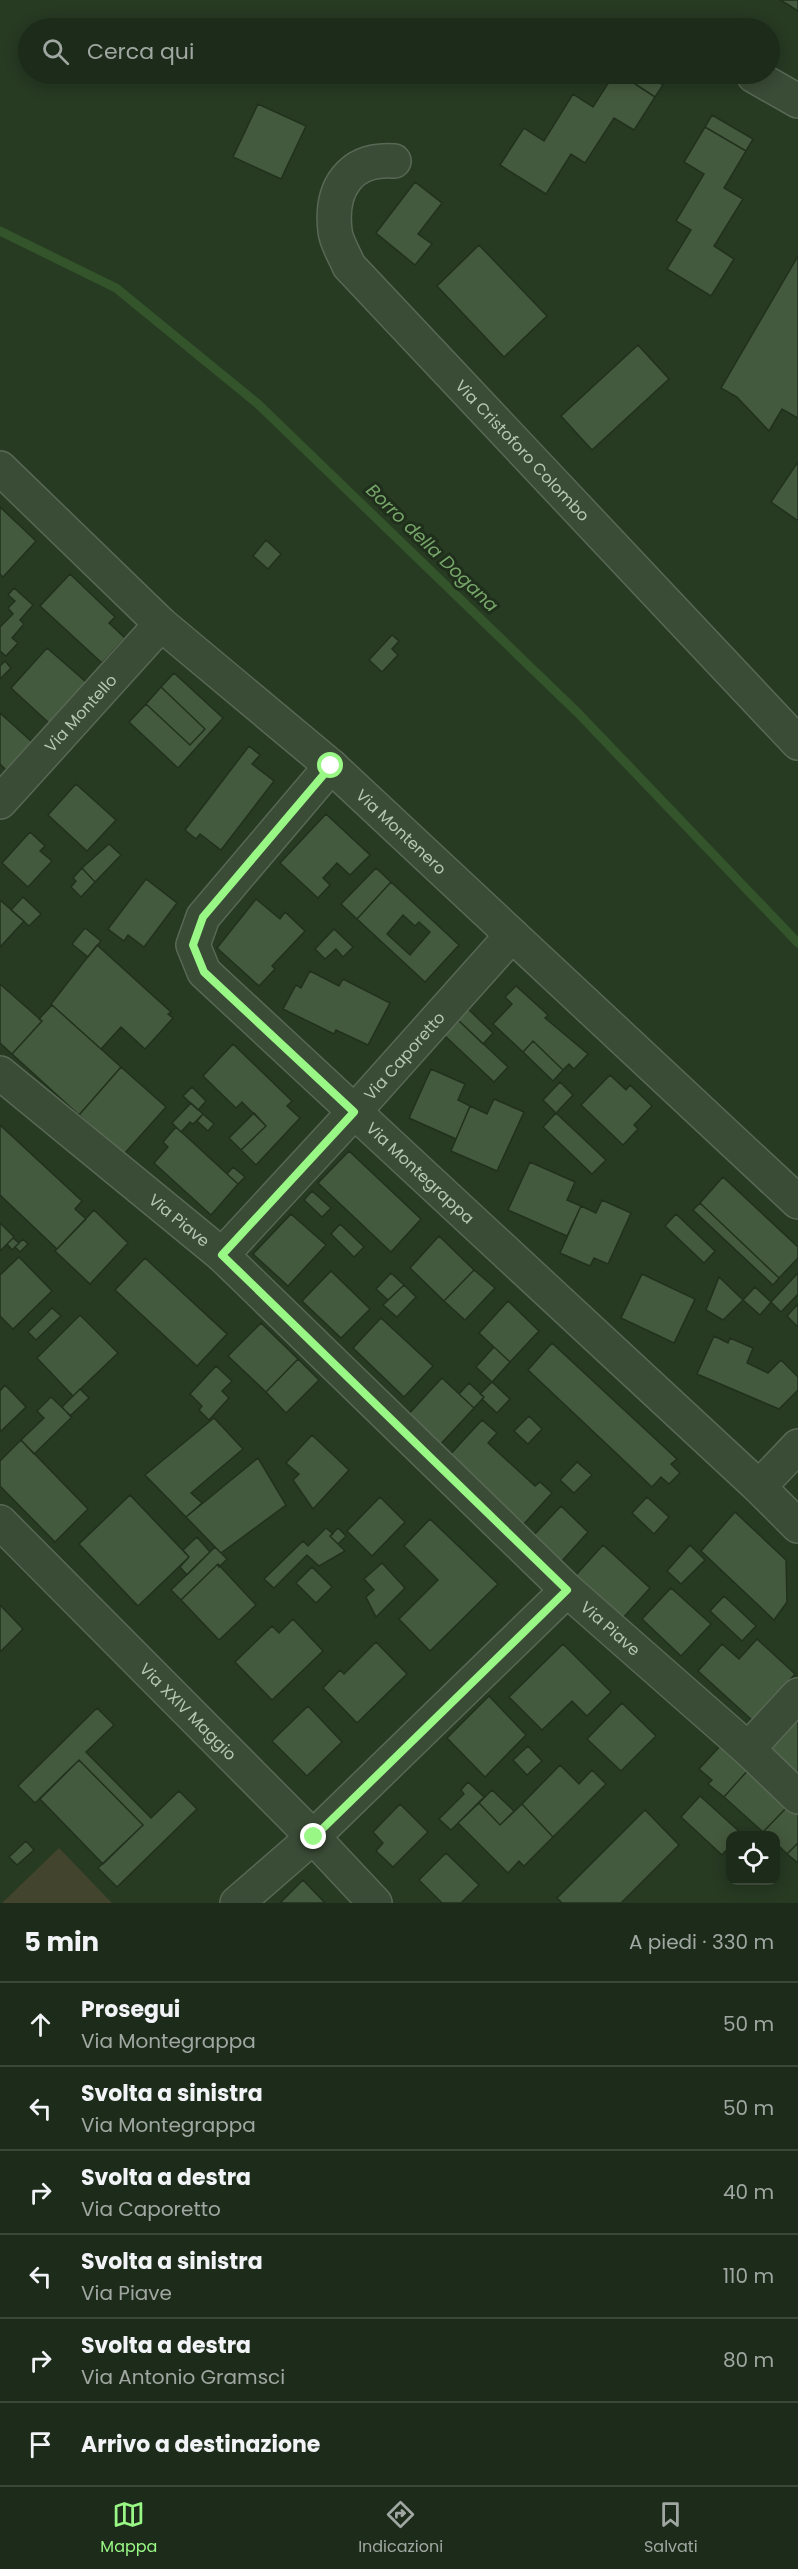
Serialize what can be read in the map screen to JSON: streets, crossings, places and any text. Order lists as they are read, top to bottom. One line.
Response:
{"streets":{"street":["Via Cristoforo Colombo","Via Montello","Via Montenero","Via Caporetto","Via Montegrappa","Via Piave","Via XXIV Maggio"]},"crossings":[["Via Montello","Via Montenero"],["Via Montenero","Via Caporetto"],["Via Montenero","Via Montegrappa"],["Via Caporetto","Via Montegrappa"],["Via Caporetto","Via Piave"]],"water":["Borro della Dogana"],"page":{"search":"Cerca qui","heading":["5 min","A piedi · 330 m"],"list":[["Prosegui","Via Montegrappa","50 m"],["Svolta a sinistra","Via Montegrappa","50 m"],["Svolta a destra","Via Caporetto","40 m"],["Svolta a sinistra","Via Piave","110 m"],["Svolta a destra","Via Antonio Gramsci","80 m"],"Arrivo a destinazione"],"nav":["Mappa","Indicazioni","Salvati"]}}
